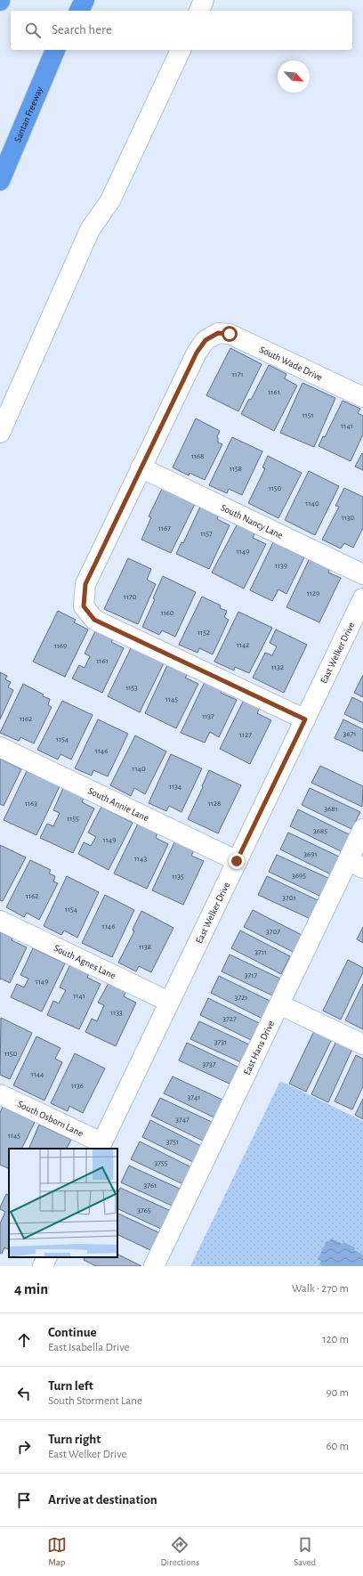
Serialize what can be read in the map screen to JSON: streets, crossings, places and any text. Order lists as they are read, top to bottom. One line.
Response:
{"streets":{"highway":["Santan Freeway"],"street":["South Wade Drive","South Nancy Lane","East Welker Drive","South Annie Lane","South Agnes Lane","East Hans Drive","South Osborn Lane"]},"crossings":[["South Wade Drive","South Nancy Lane"],["East Welker Drive","South Annie Lane"],["East Welker Drive","South Agnes Lane"],["East Welker Drive","South Osborn Lane"]],"house_numbers":["1171","1161","1151","1141","1168","1158","1150","1140","1130","1167","1157","1149","1139","1129","1170","1160","1152","1142","1169","1161","1132","1153","1145","1137","1162","3671","1127","1154","1146","1140","1134","1163","1128","3681","1155","3685","1149","3691","1143","3695","1135","1162","3701","1154","1146","3707","1138","3711","3717","1149","1141","3721","1133","3727","3731","1150","3737","1144","1136","3741","3747","1145","3751","3755","3761","3765"],"north":"bottom right","page":{"search":"Search here","heading":["4 min","Walk · 270 m"],"list":[["Continue","East Isabella Drive","120 m"],["Turn left","South Storment Lane","90 m"],["Turn right","East Welker Drive","60 m"],"Arrive at destination"],"nav":["Map","Directions","Saved"]}}
